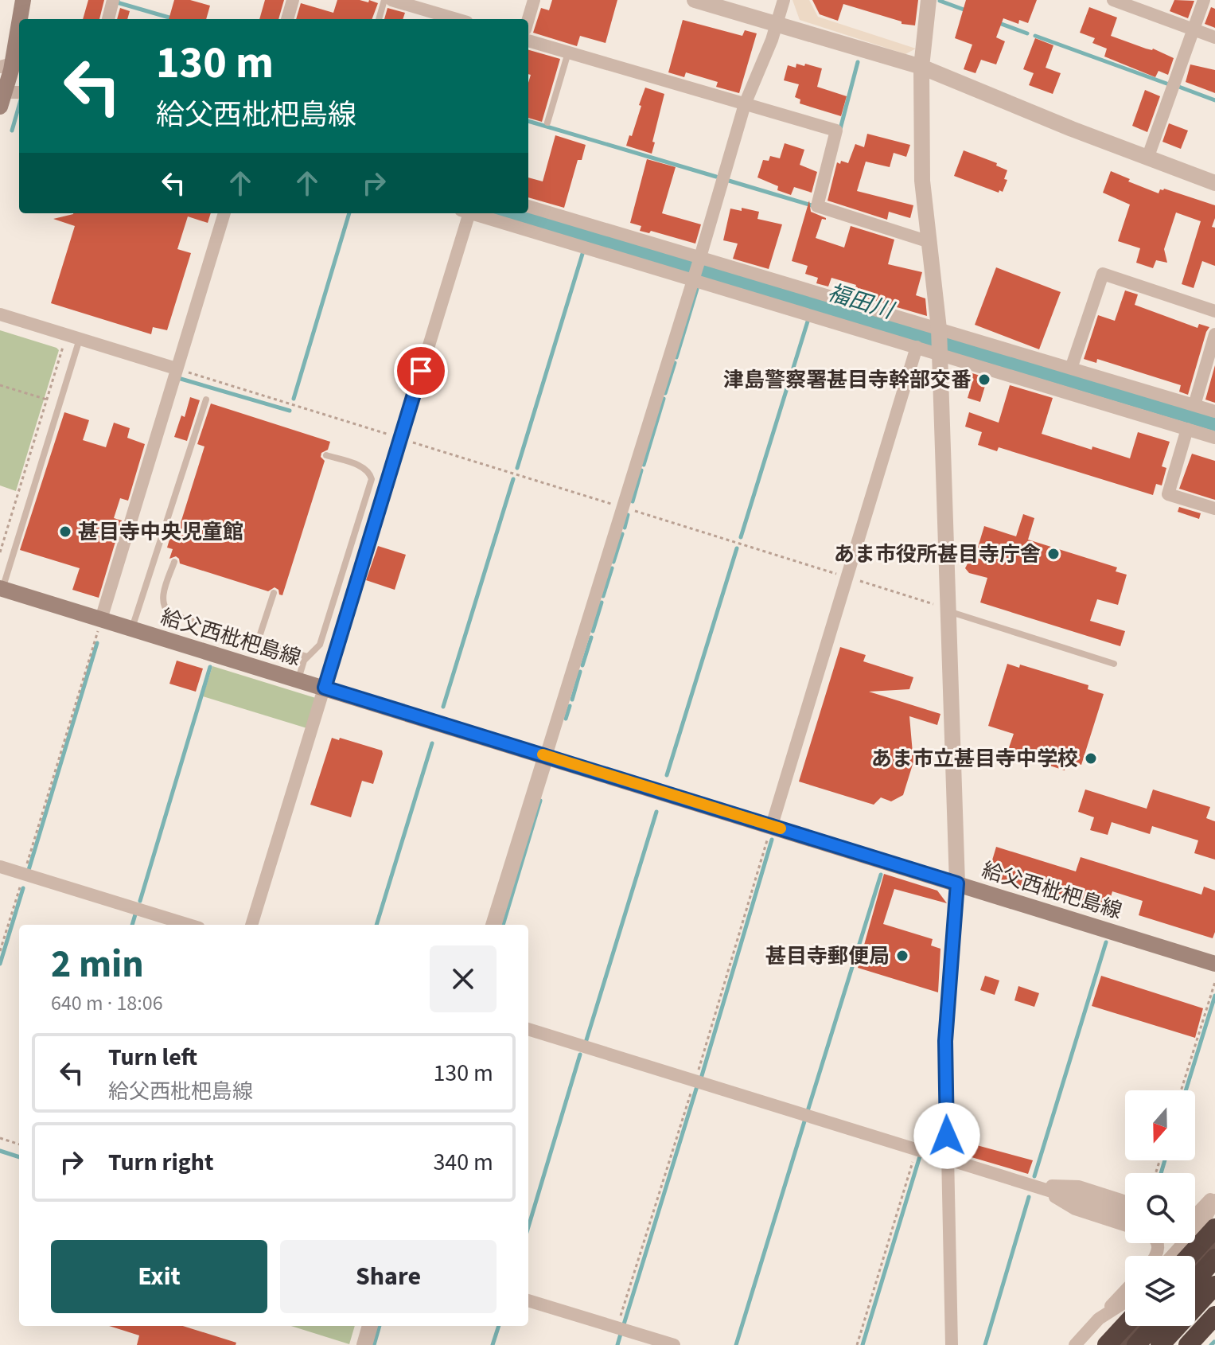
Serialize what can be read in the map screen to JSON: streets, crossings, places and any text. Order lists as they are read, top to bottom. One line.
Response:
{"streets":{"main road":["給父西枇杷島線"]},"water":["福田川"],"places":["津島警察署甚目寺幹部交番","甚目寺中央児童館","あま市役所甚目寺庁舎","あま市立甚目寺中学校","甚目寺郵便局"],"north":"bottom","page":{"turn":["130 m","給父西枇杷島線"],"heading":["2 min","640 m · 18:06"],"list":[{"name":"Turn left","note":"給父西枇杷島線","value":"130 m"},{"name":"Turn right","value":"340 m"}],"buttons":["Exit","Share"]}}
